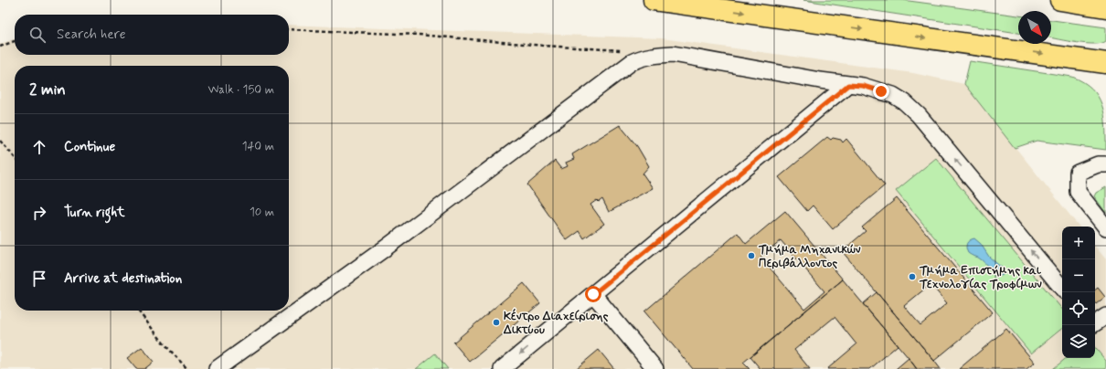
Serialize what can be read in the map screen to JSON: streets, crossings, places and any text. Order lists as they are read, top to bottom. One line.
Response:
{"places":["Τμήμα Μηχανικών Περιβάλλοντος","Τμήμα Επιστήμης και Τεχνολογίας Τροφίμων","Κέντρο Διαχείρισης Δικτύου"],"north":"bottom right","page":{"search":"Search here","heading":["2 min","Walk · 150 m"],"list":[["Continue","140 m"],["Turn right","10 m"],"Arrive at destination"],"map_buttons":["+","−"]}}
